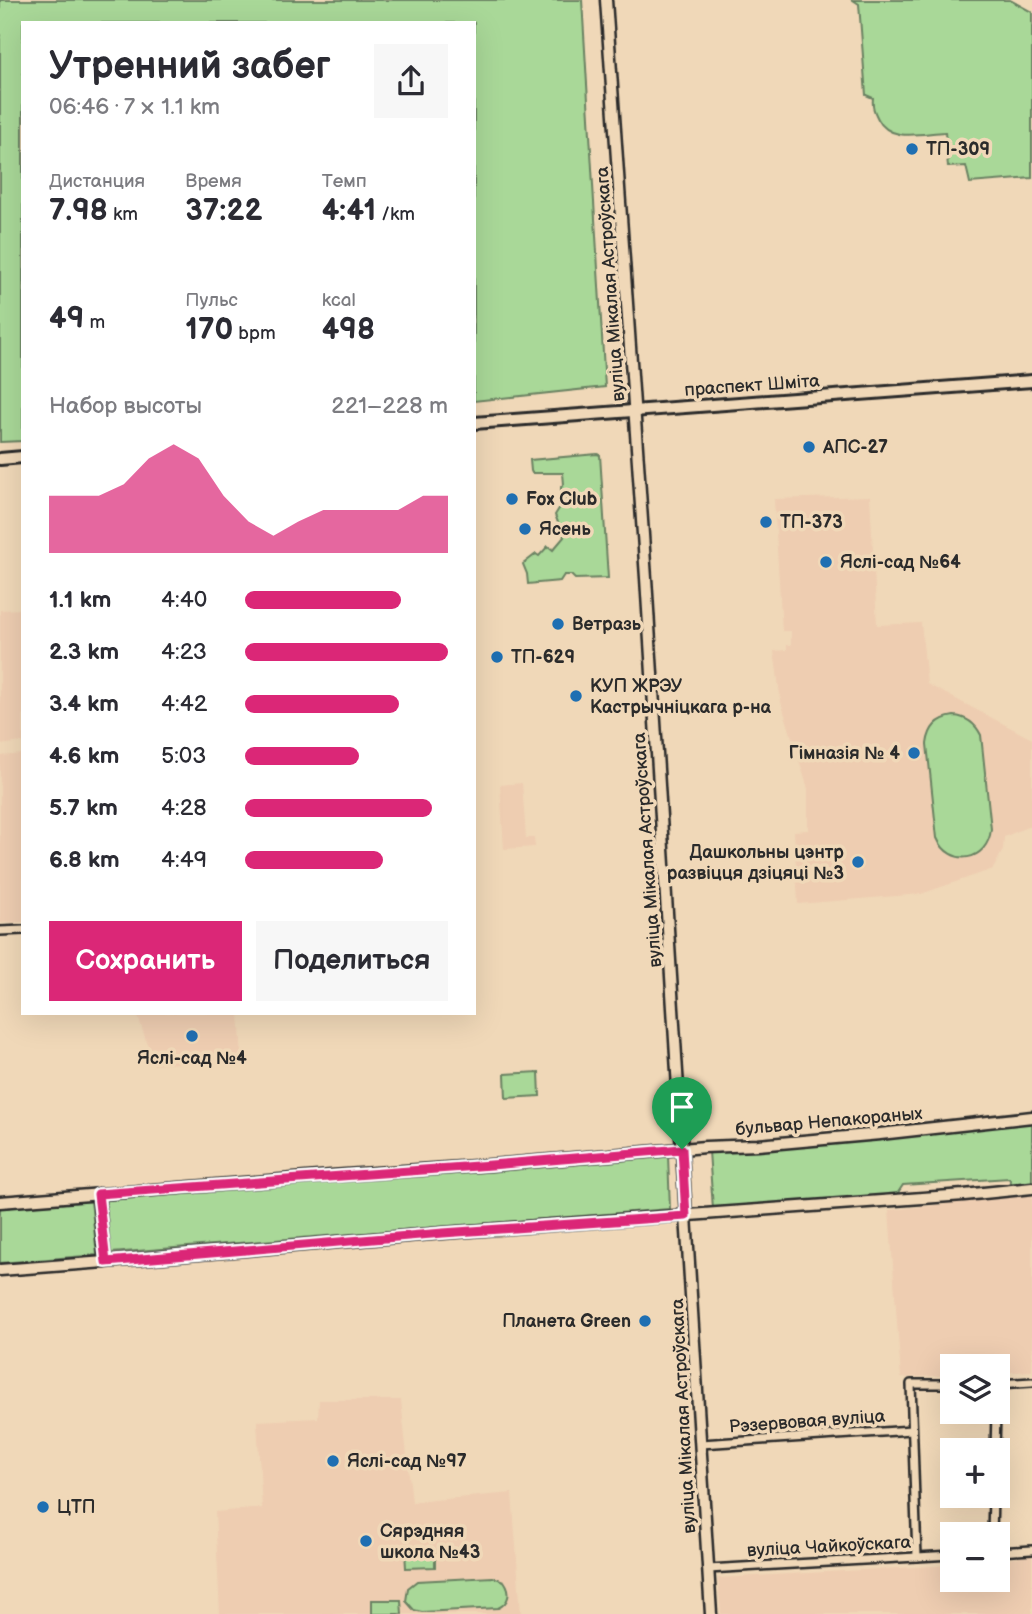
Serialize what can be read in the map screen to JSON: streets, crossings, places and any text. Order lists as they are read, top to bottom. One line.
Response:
{"streets":{"main road":["вуліца Мікалая Астроўскага","праспект Шміта","бульвар Непакораных"],"street":["Рэзервовая вуліца","вуліца Чайкоўскага"]},"crossings":[["вуліца Мікалая Астроўскага","праспект Шміта"],["вуліца Мікалая Астроўскага","бульвар Непакораных"],["вуліца Мікалая Астроўскага","Рэзервовая вуліца"],["вуліца Мікалая Астроўскага","вуліца Чайкоўскага"]],"places":["ТП-309","АПС-27","Fox Club","ТП-373","Ясень","Яслі-сад №64","Ветразь","ТП-629","КУП ЖРЭУ Кастрычніцкага р-на","Гімназія № 4","Дашкольны цэнтр развіцця дзіцяці №3","Яслі-сад №4","Планета Green","Яслі-сад №97","ЦТП","Сярэдняя школа №43"],"page":{"heading":["Утренний забег","06:46 · 7 × 1.1 km"],"stats":[["Дистанция","7.98 km"],["Время","37:22"],["Темп","4:41 /km"],["49 m"],["Пульс","170 bpm"],["kcal","498"]],"chart":["Набор высоты","221–228 m"],"list":[{"name":"1.1 km","note":"4:40"},{"name":"2.3 km","note":"4:23"},{"name":"3.4 km","note":"4:42"},{"name":"4.6 km","note":"5:03"},{"name":"5.7 km","note":"4:28"},{"name":"6.8 km","note":"4:49"}],"buttons":["Сохранить","Поделиться"],"map_buttons":["+","−"]}}
